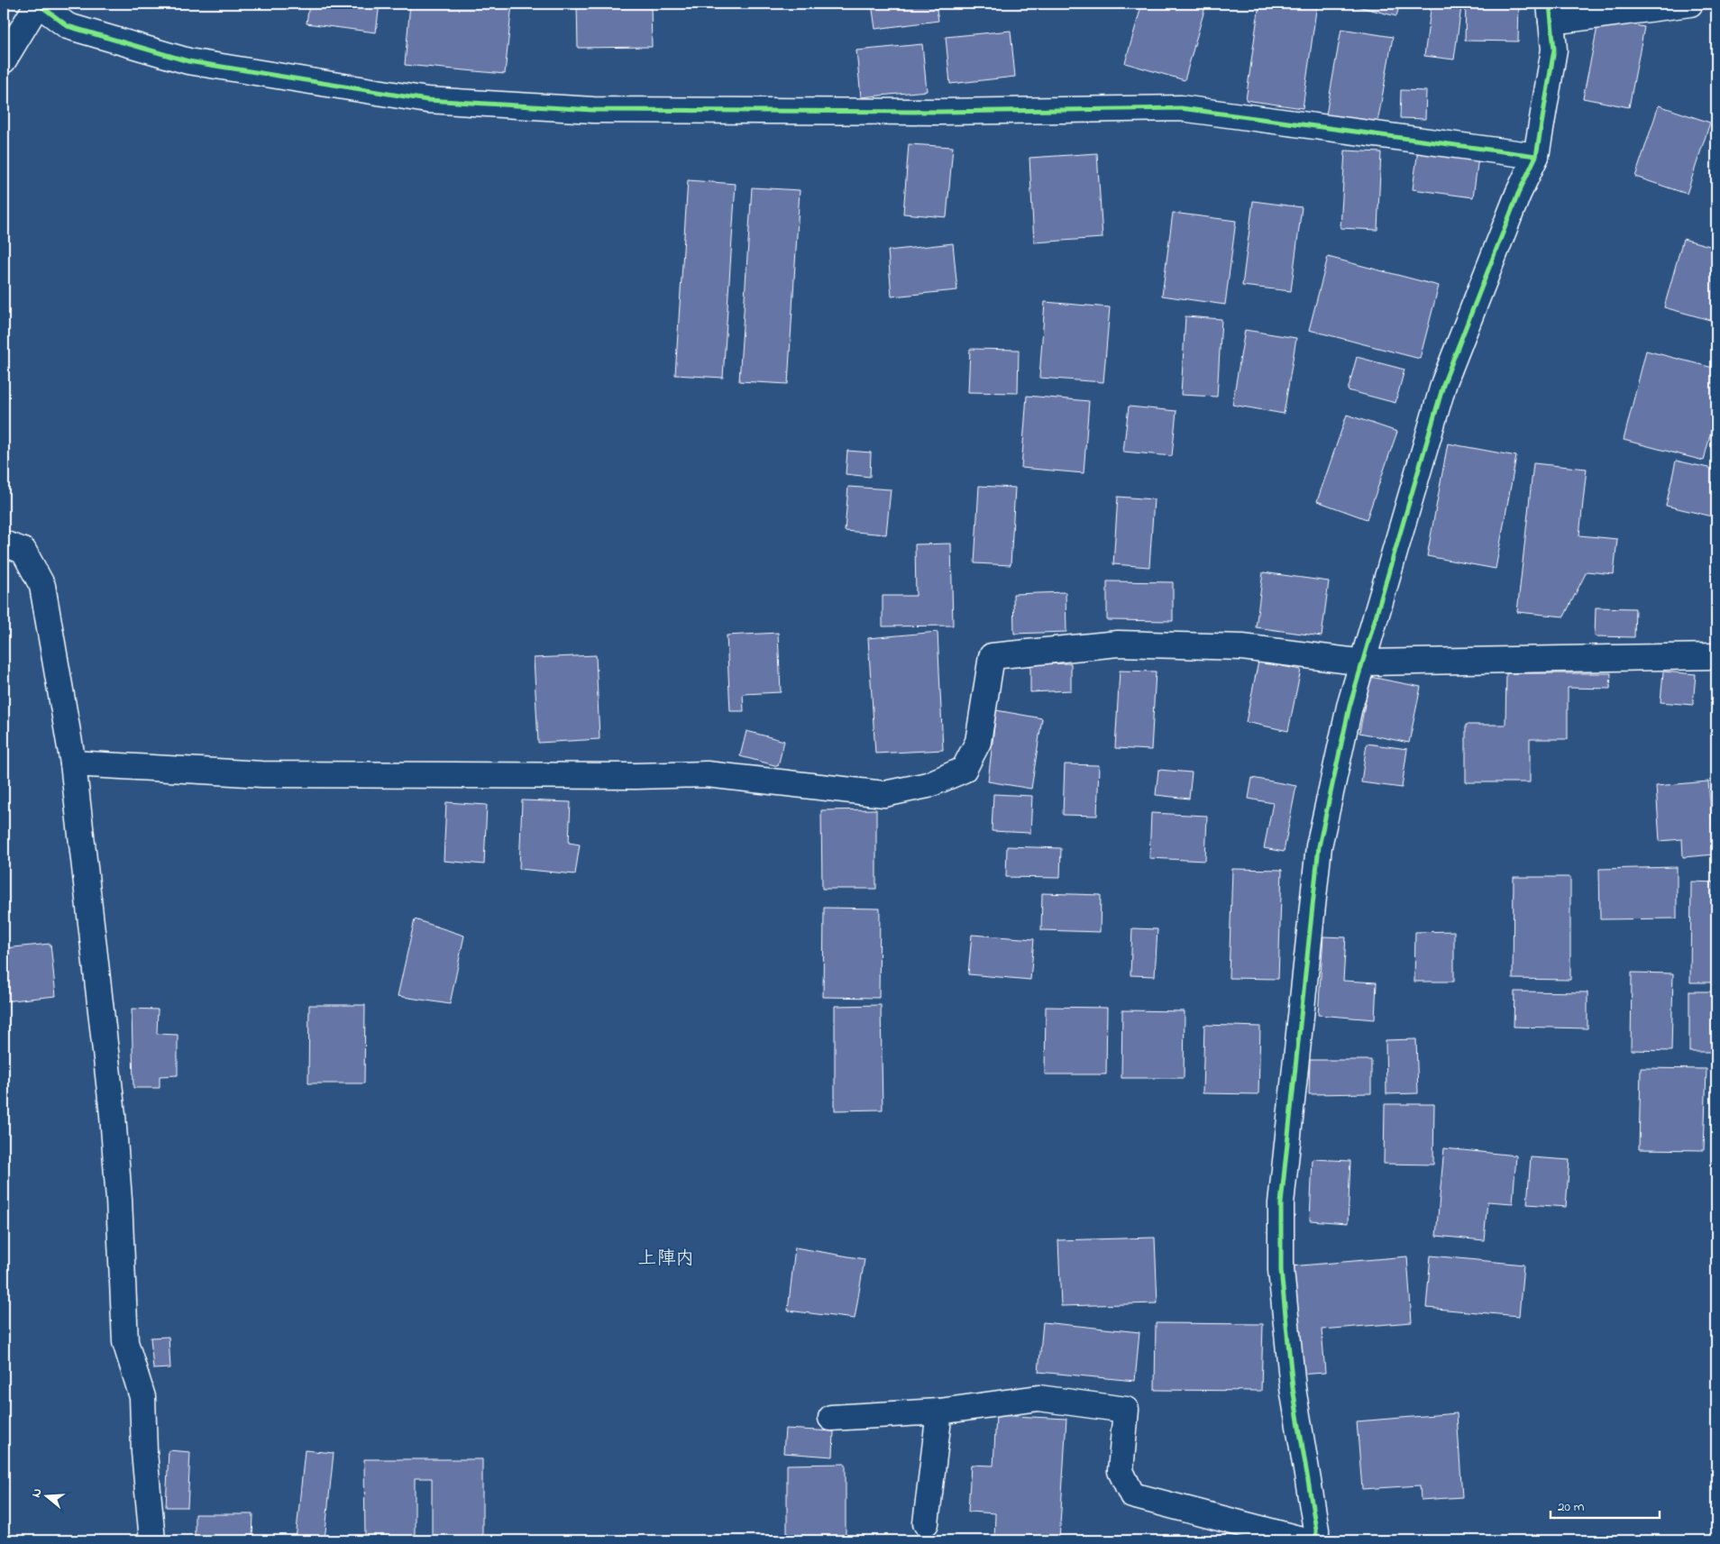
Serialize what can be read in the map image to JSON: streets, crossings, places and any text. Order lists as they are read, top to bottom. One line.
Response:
{"districts":["上陣内"],"scale_bar":"20 m","north":"left"}
